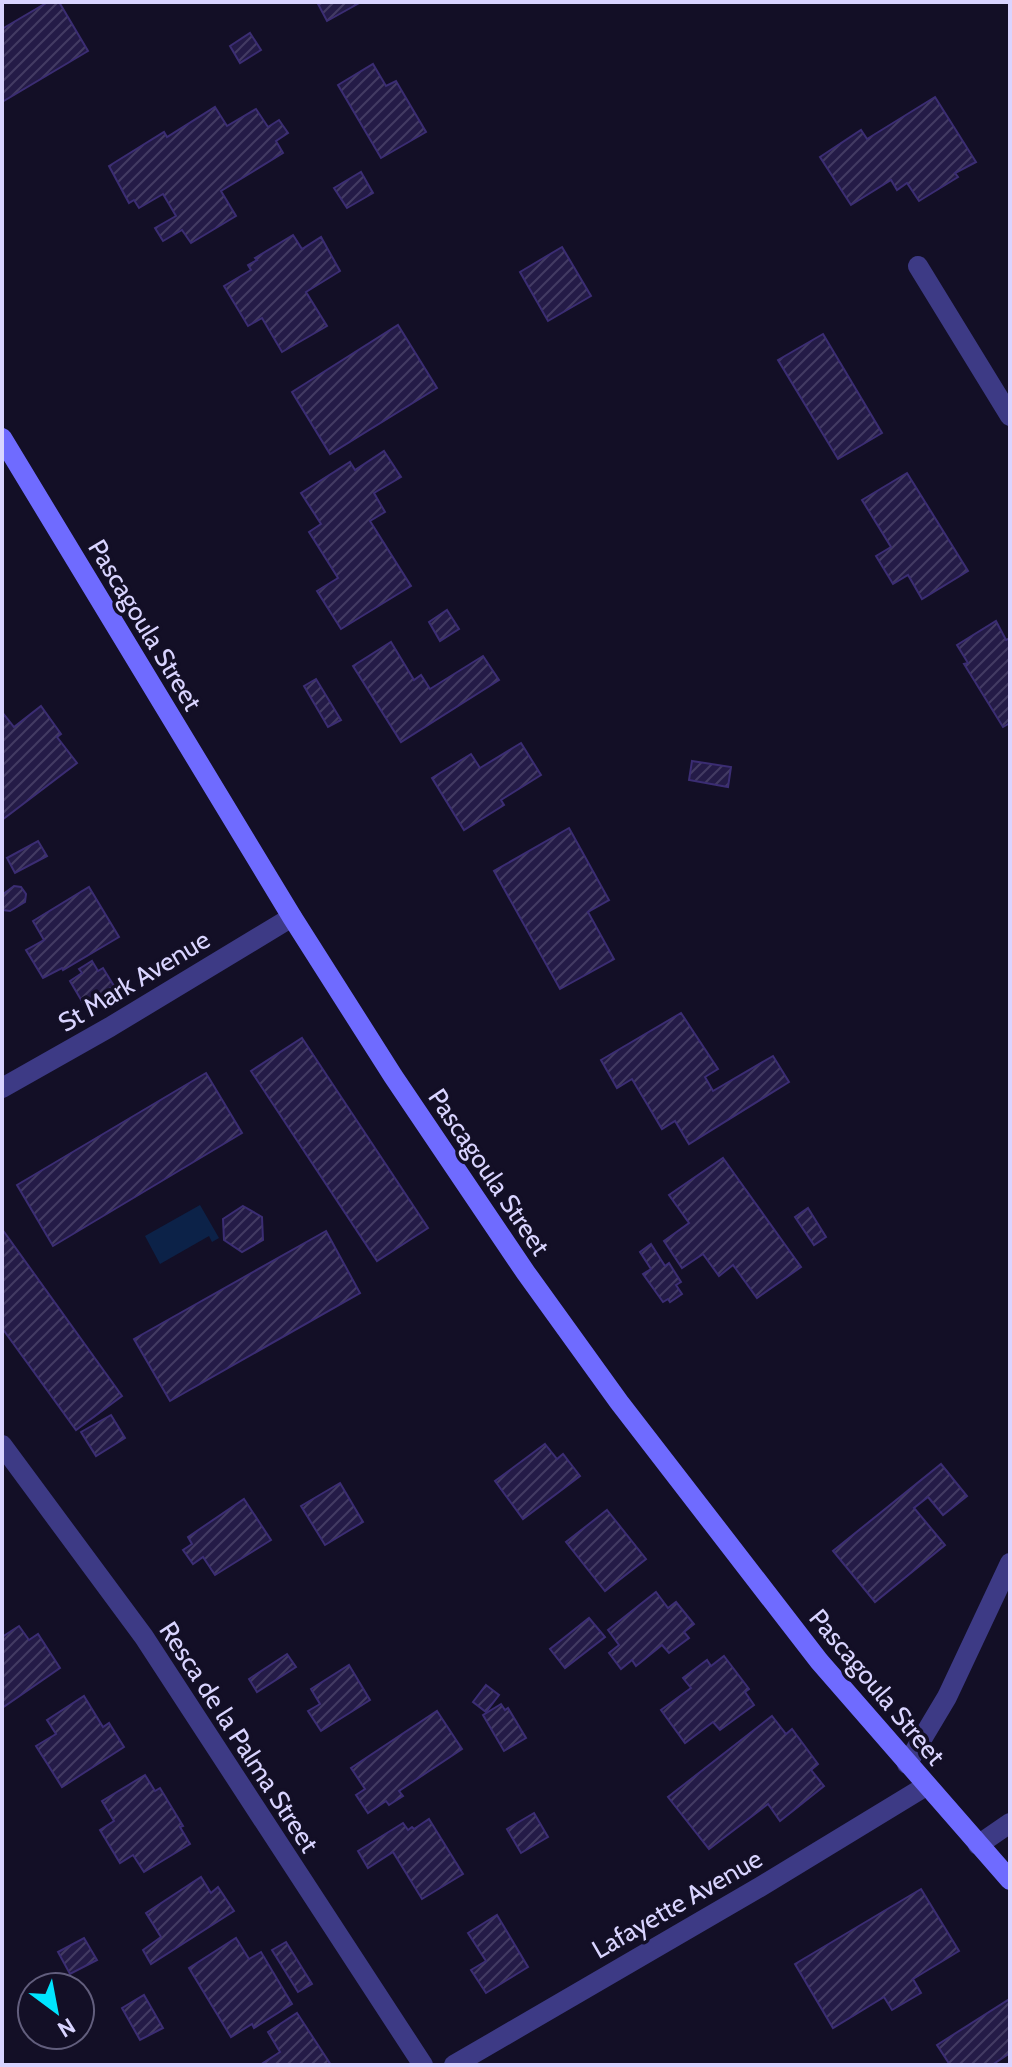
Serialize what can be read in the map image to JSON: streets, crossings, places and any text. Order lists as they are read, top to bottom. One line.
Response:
{"streets":{"street":["Pascagoula Street","St Mark Avenue","Resca de la Palma Street","Lafayette Avenue"]},"crossings":[["Pascagoula Street","St Mark Avenue"],["Pascagoula Street","Lafayette Avenue"]],"north":"bottom right"}
